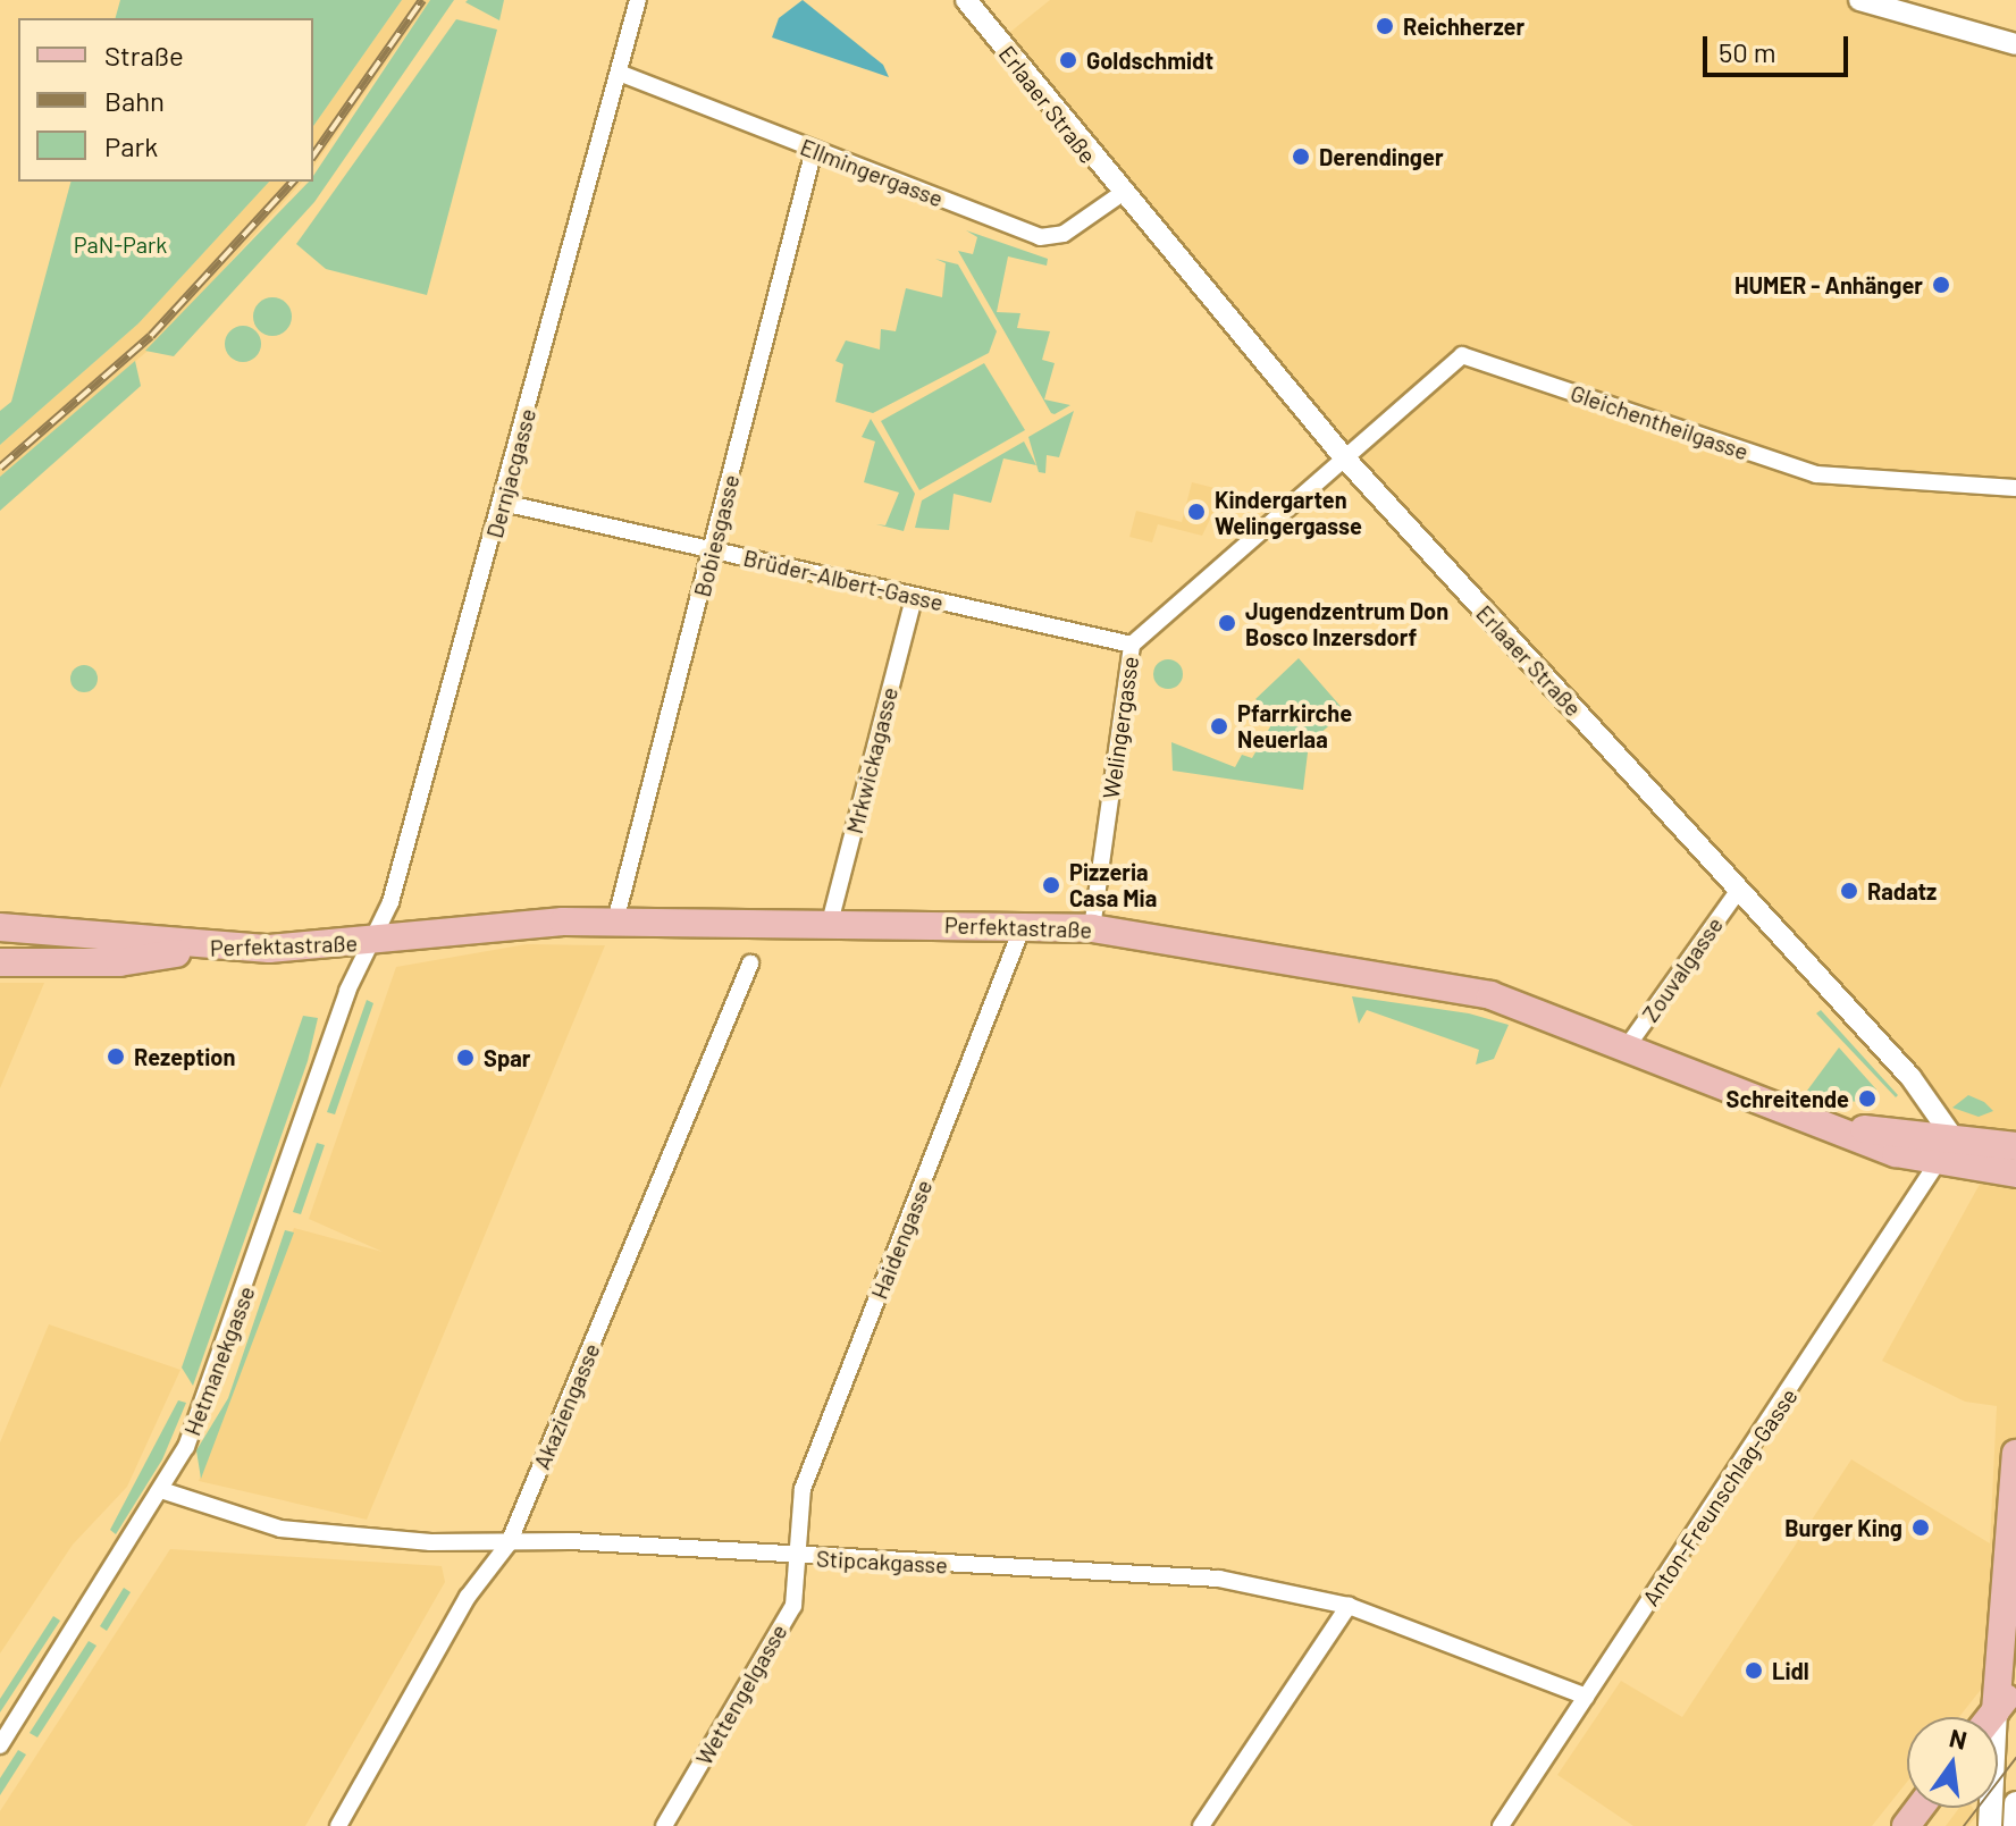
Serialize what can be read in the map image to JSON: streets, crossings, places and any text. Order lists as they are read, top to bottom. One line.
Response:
{"streets":{"main road":["Perfektastraße"],"street":["Erlaaer Straße","Ellmingergasse","Gleichentheilgasse","Dernjacgasse","Bobiesgasse","Brüder-Albert-Gasse","Welingergasse","Mrkwickagasse","Zouvalgasse","Haidengasse","Hetmanekgasse","Akaziengasse","Anton-Freunschlag-Gasse","Stipcakgasse","Wettengelgasse"]},"crossings":[["Erlaaer Straße","Ellmingergasse"],["Erlaaer Straße","Gleichentheilgasse"],["Erlaaer Straße","Welingergasse"],["Erlaaer Straße","Perfektastraße"],["Erlaaer Straße","Zouvalgasse"],["Ellmingergasse","Dernjacgasse"],["Ellmingergasse","Bobiesgasse"],["Gleichentheilgasse","Welingergasse"],["Dernjacgasse","Brüder-Albert-Gasse"],["Dernjacgasse","Perfektastraße"],["Dernjacgasse","Hetmanekgasse"],["Bobiesgasse","Brüder-Albert-Gasse"],["Bobiesgasse","Perfektastraße"],["Brüder-Albert-Gasse","Welingergasse"],["Brüder-Albert-Gasse","Mrkwickagasse"],["Welingergasse","Perfektastraße"],["Mrkwickagasse","Perfektastraße"],["Perfektastraße","Zouvalgasse"],["Perfektastraße","Haidengasse"],["Perfektastraße","Hetmanekgasse"],["Perfektastraße","Anton-Freunschlag-Gasse"],["Haidengasse","Stipcakgasse"],["Haidengasse","Wettengelgasse"],["Hetmanekgasse","Stipcakgasse"],["Akaziengasse","Stipcakgasse"],["Anton-Freunschlag-Gasse","Stipcakgasse"],["Stipcakgasse","Wettengelgasse"]],"parks":["PaN-Park"],"places":["Reichherzer","Goldschmidt","Derendinger","HUMER - Anhänger","Kindergarten Welingergasse","Jugendzentrum Don Bosco Inzersdorf","Pfarrkirche Neuerlaa","Pizzeria Casa Mia","Radatz","Rezeption","Spar","Schreitende","Burger King","Lidl"],"legend":["Straße","Bahn","Park"],"scale_bar":"50 m","north":"top"}
